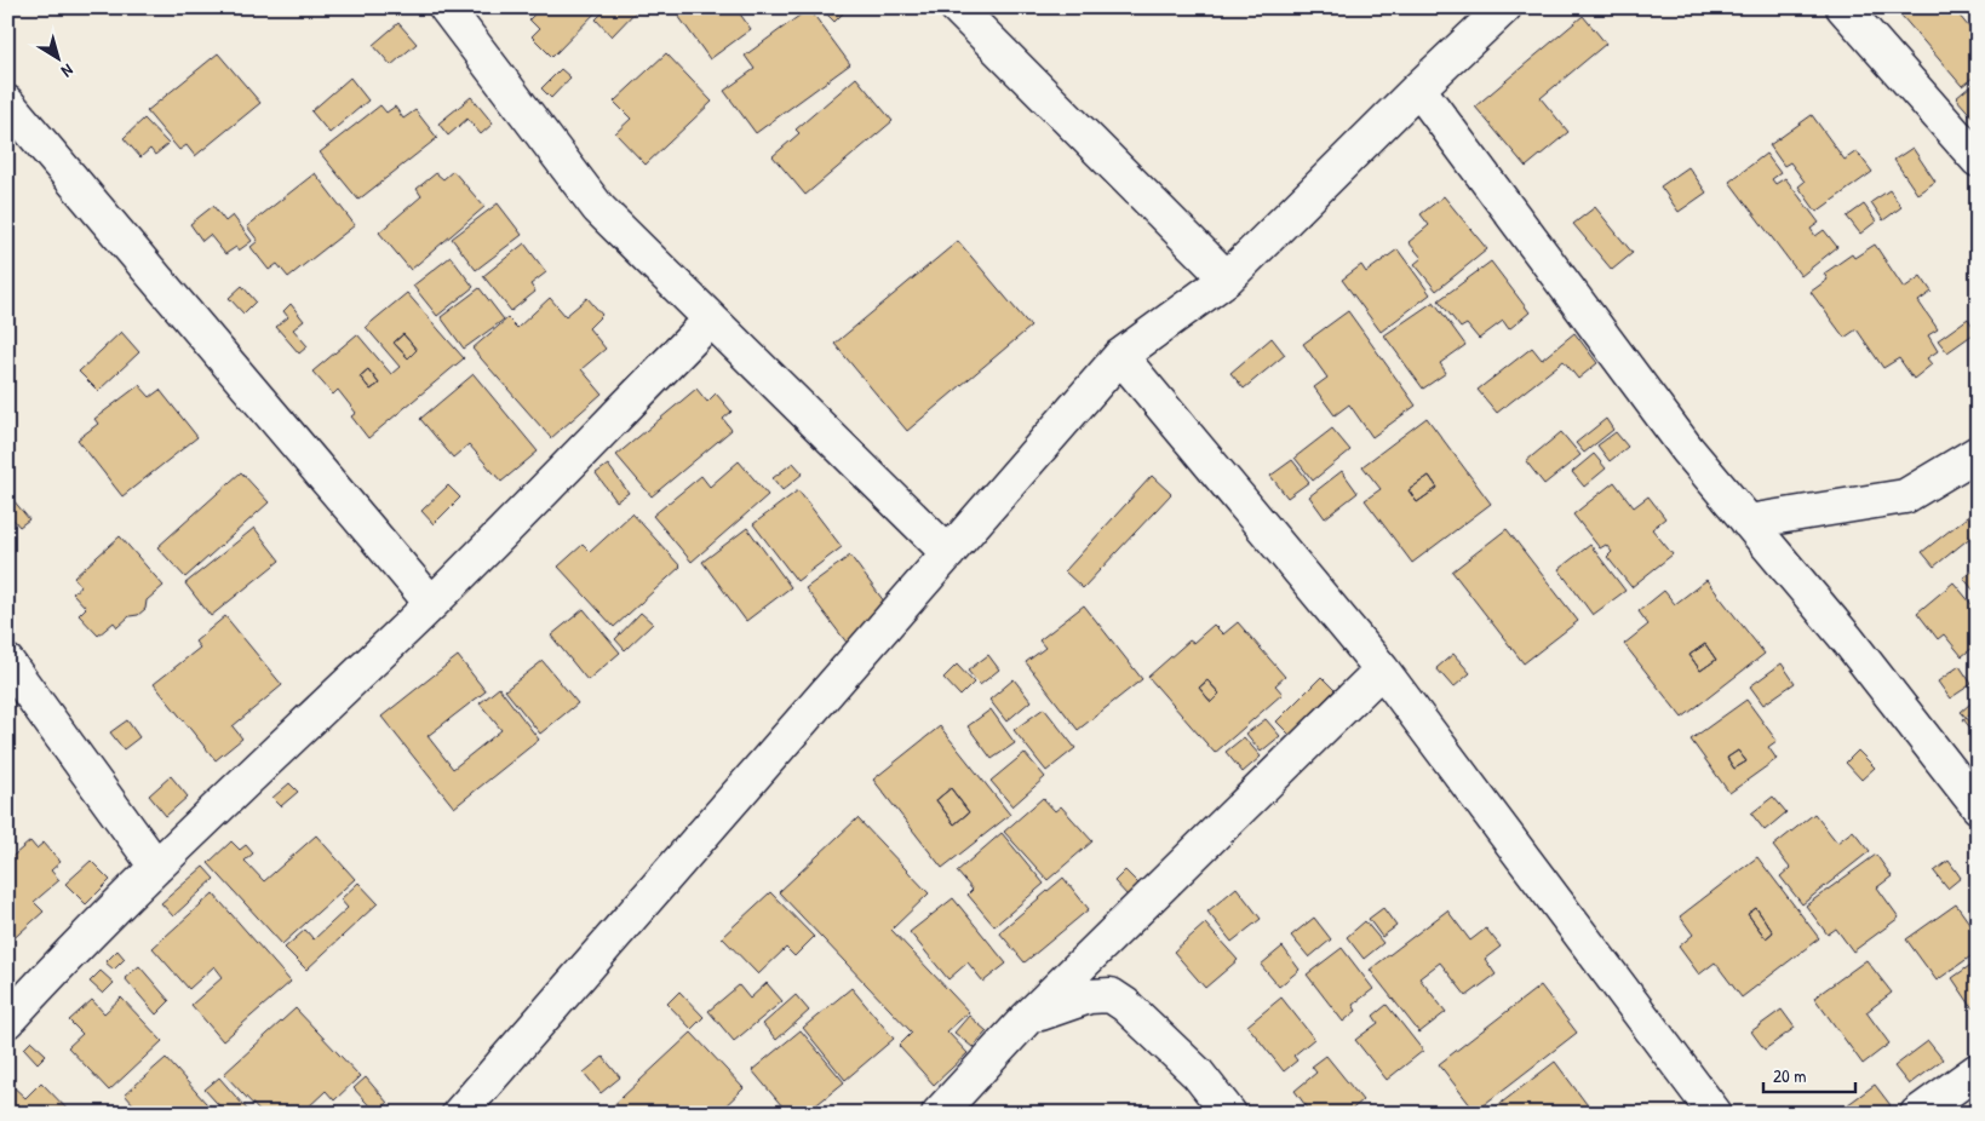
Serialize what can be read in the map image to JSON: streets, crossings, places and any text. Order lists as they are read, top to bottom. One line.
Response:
{"scale_bar":"20 m","north":"bottom right"}
